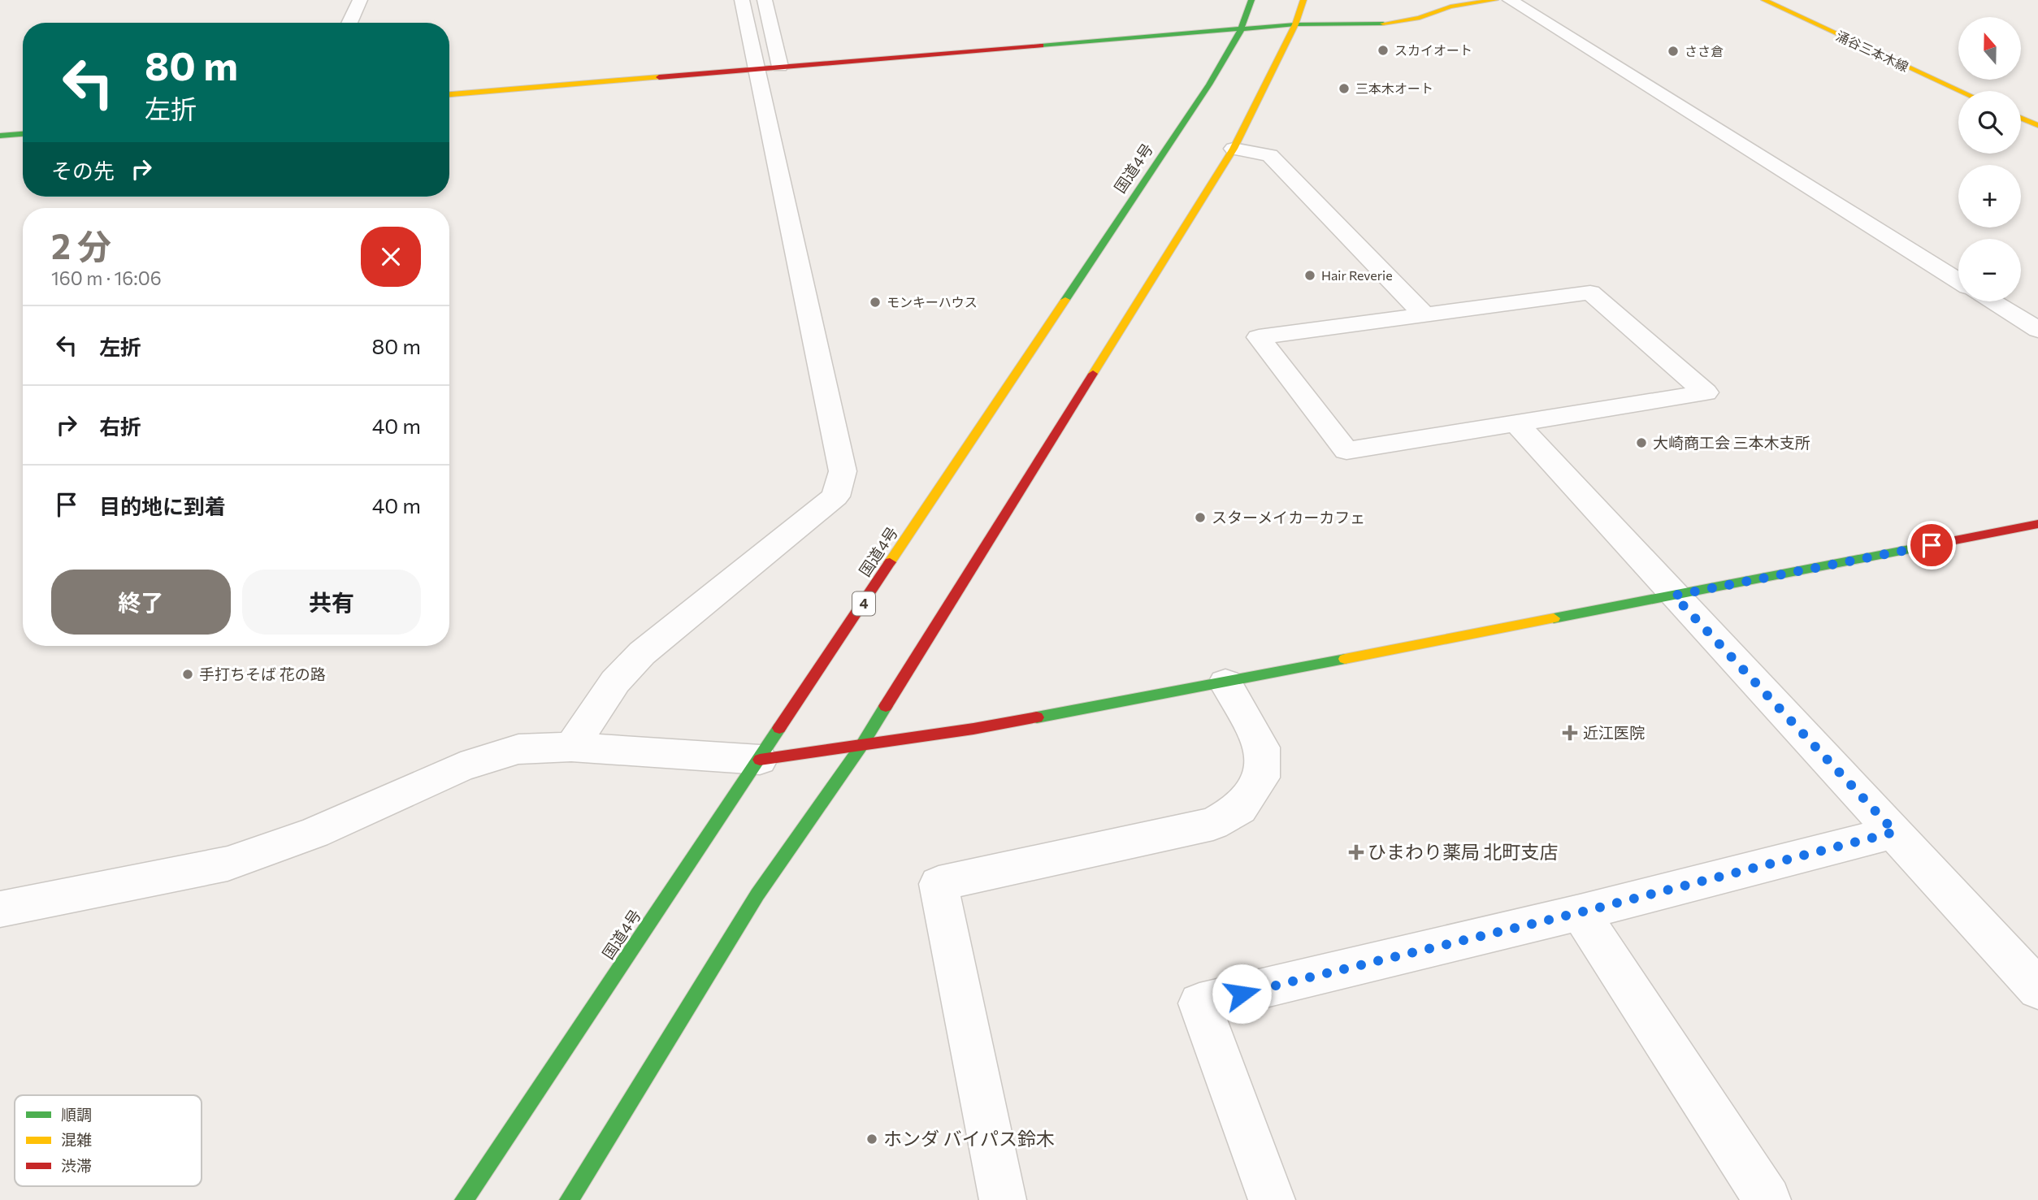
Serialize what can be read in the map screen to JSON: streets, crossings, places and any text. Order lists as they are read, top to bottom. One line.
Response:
{"streets":{"main road":["涌谷三本木線","国道4号","4"]},"places":{"other":["スカイオート","ささ倉","三本木オート","Hair Reverie","モンキーハウス","大崎商工会 三本木支所","スターメイカーカフェ","手打ちそば 花の路","ホンダ バイパス鈴木"],"health":["近江医院","ひまわり薬局 北町支店"]},"legend":["順調","混雑","渋滞"],"north":"top","page":{"map_buttons":["+","−"],"turn":["80 m","左折"],"then":"その先","heading":["2 分","160 m · 16:06"],"list":[{"name":"左折","value":"80 m"},{"name":"右折","value":"40 m"},{"name":"目的地に到着","value":"40 m"}],"buttons":["終了","共有"]}}
